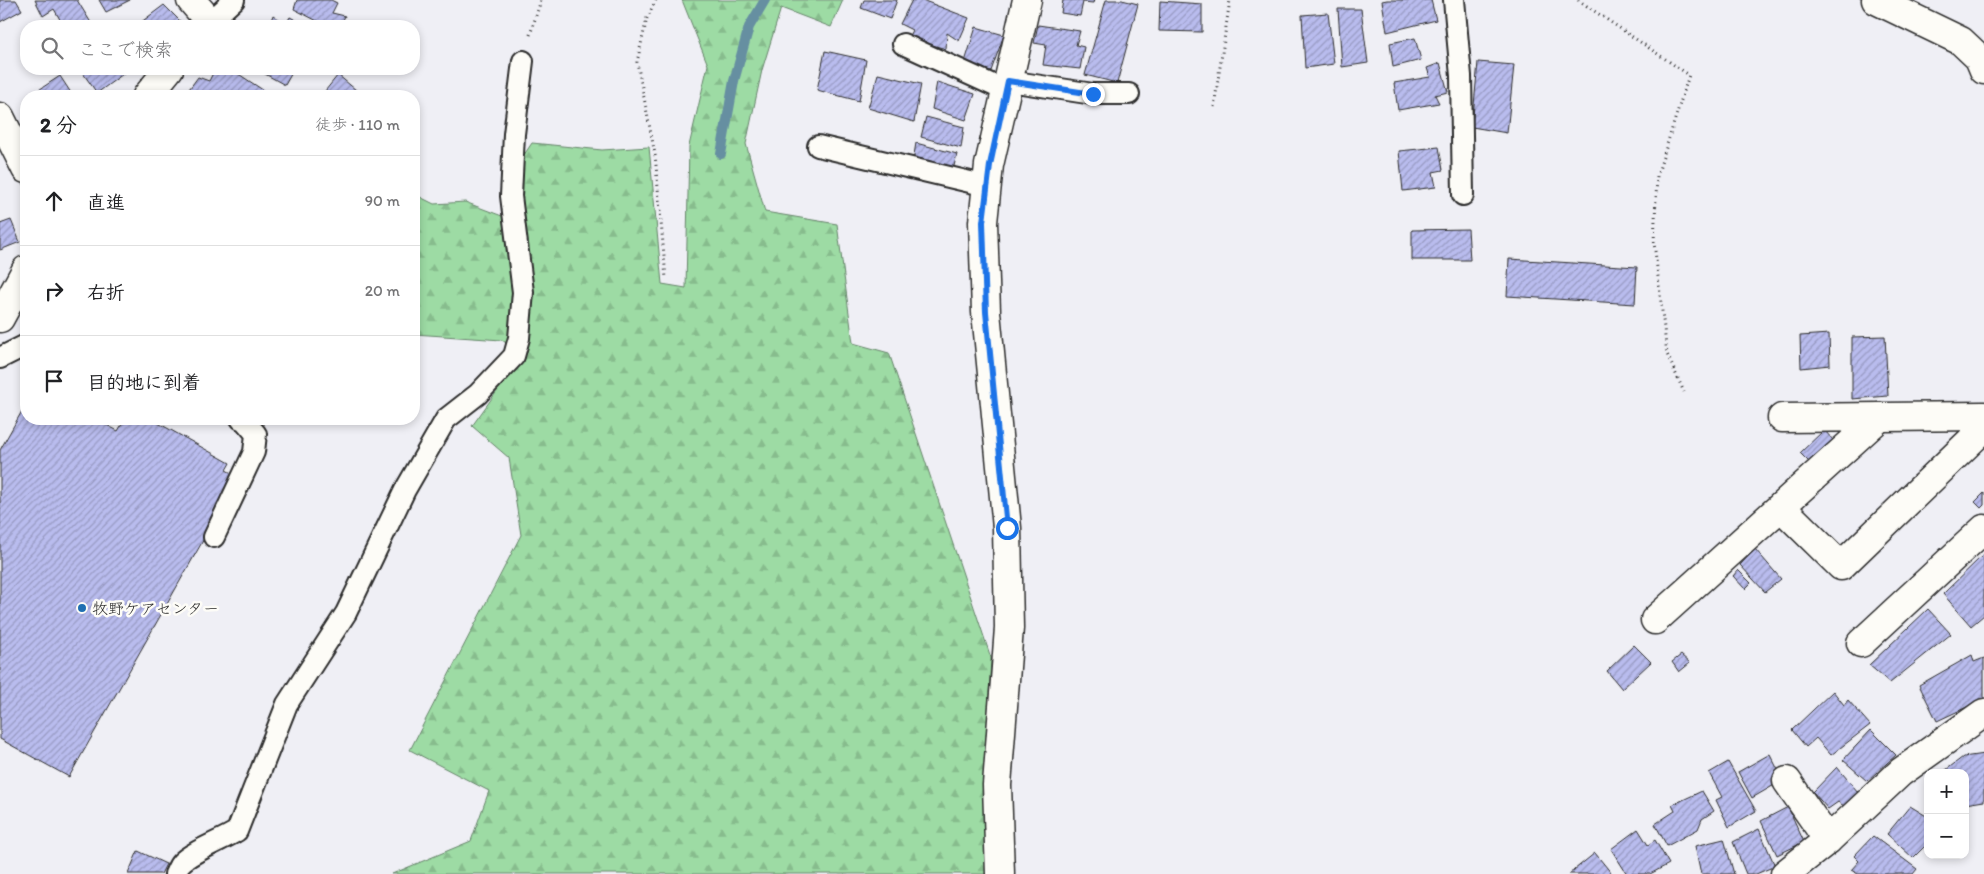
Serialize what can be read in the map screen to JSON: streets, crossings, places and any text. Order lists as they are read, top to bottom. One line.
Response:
{"places":["牧野ケアセンター"],"page":{"search":"ここで検索","heading":["2 分","徒歩 · 110 m"],"list":[["直進","90 m"],["右折","20 m"],"目的地に到着"],"map_buttons":["+","−"]}}
